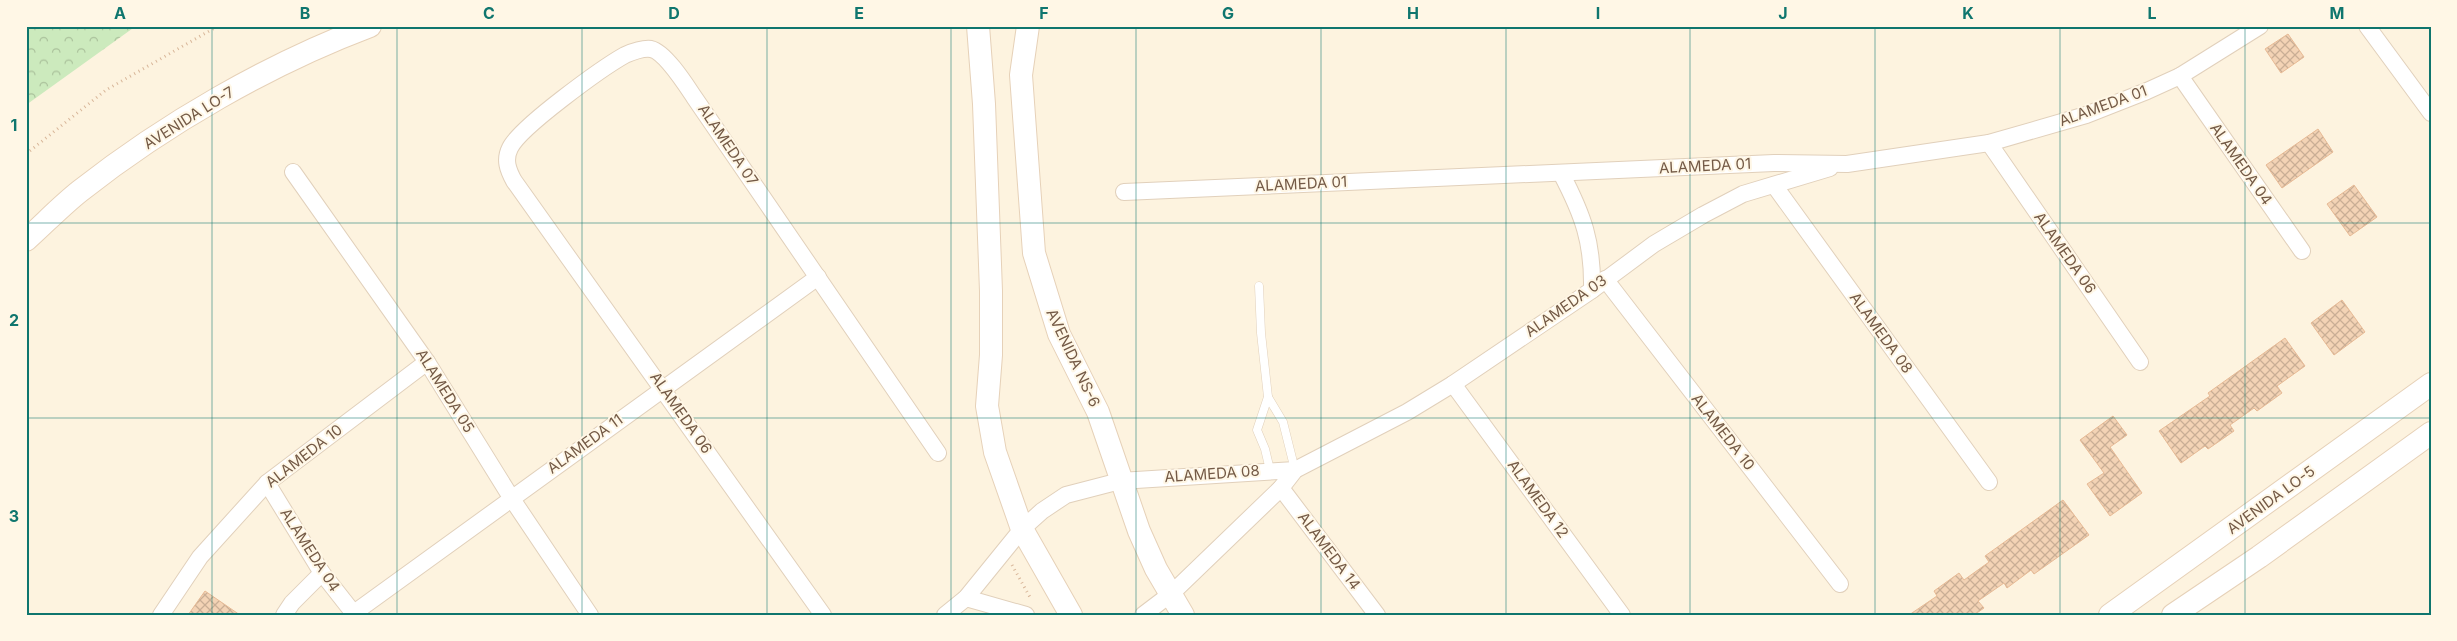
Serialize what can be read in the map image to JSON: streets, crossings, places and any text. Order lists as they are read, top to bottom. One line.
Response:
{"streets":{"street":["ALAMEDA 01","AVENIDA LO-7","ALAMEDA 07","ALAMEDA 04","ALAMEDA 06","ALAMEDA 03","ALAMEDA 08","AVENIDA NS-6","ALAMEDA 05","ALAMEDA 10","ALAMEDA 11","ALAMEDA 12","AVENIDA LO-5","ALAMEDA 14"]},"crossings":[["ALAMEDA 01","ALAMEDA 04"],["ALAMEDA 01","ALAMEDA 06"],["ALAMEDA 01","ALAMEDA 03"],["ALAMEDA 07","ALAMEDA 06"],["ALAMEDA 07","ALAMEDA 11"],["ALAMEDA 04","ALAMEDA 10"],["ALAMEDA 04","ALAMEDA 11"],["ALAMEDA 06","ALAMEDA 11"],["ALAMEDA 03","ALAMEDA 08"],["ALAMEDA 03","ALAMEDA 10"],["ALAMEDA 03","ALAMEDA 12"],["ALAMEDA 08","AVENIDA NS-6"],["ALAMEDA 08","ALAMEDA 14"],["ALAMEDA 05","ALAMEDA 10"],["ALAMEDA 05","ALAMEDA 11"]],"grid":{"columns":["A","B","C","D","E","F","G","H","I","J","K","L","M"],"rows":["1","2","3"]}}
